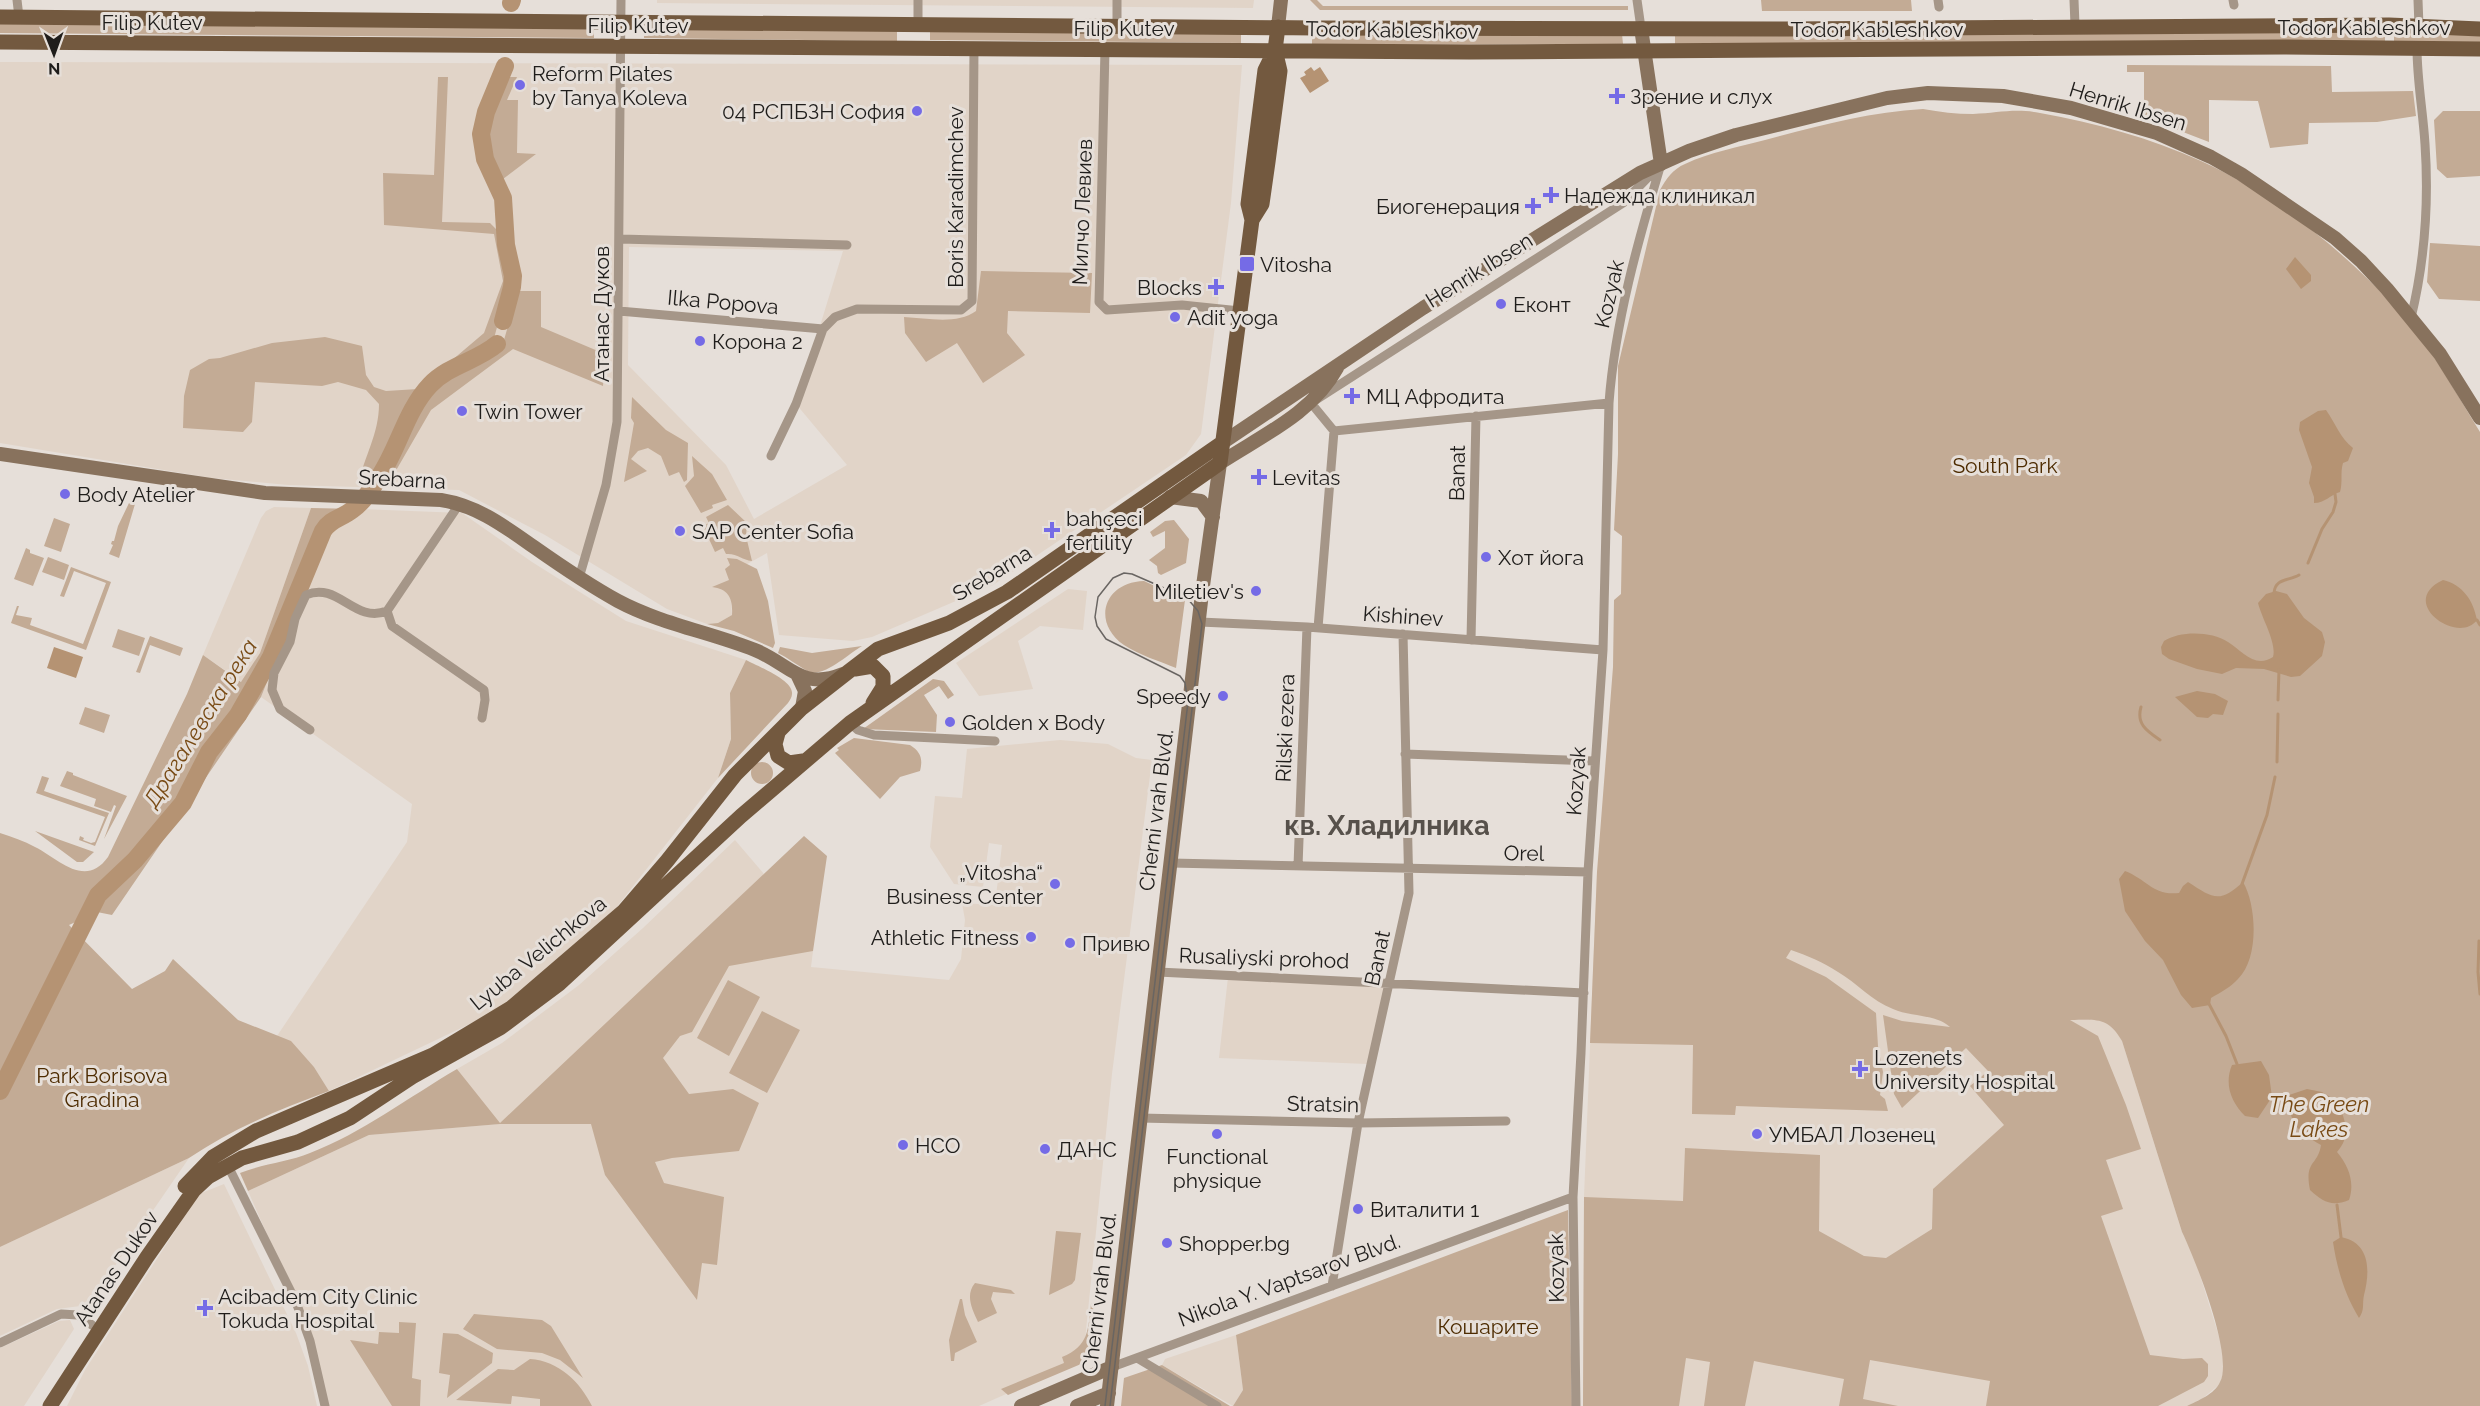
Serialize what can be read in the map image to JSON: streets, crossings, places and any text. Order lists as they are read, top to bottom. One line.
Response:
{"streets":{"main road":["Filip Kutev","Todor Kableshkov","Henrik Ibsen","Srebarna","Cherni vrah Blvd.","Lyuba Velichkova","Atanas Dukov","Nikola Y. Vaptsarov Blvd."],"street":["Boris Karadimchev","Милчо Левиев","Kozyak","Ilka Popova","Атанас Дуков","Banat","Kishinev","Rilski ezera","Orel","Rusaliyski prohod","Stratsin"]},"crossings":[["Filip Kutev","Todor Kableshkov"],["Filip Kutev","Boris Karadimchev"],["Filip Kutev","Милчо Левиев"],["Filip Kutev","Атанас Дуков"],["Filip Kutev","Cherni vrah Blvd."],["Todor Kableshkov","Cherni vrah Blvd."],["Henrik Ibsen","Kozyak"],["Henrik Ibsen","Srebarna"],["Henrik Ibsen","Cherni vrah Blvd."],["Boris Karadimchev","Ilka Popova"],["Милчо Левиев","Cherni vrah Blvd."],["Kozyak","Kishinev"],["Kozyak","Orel"],["Kozyak","Rusaliyski prohod"],["Kozyak","Nikola Y. Vaptsarov Blvd."],["Ilka Popova","Атанас Дуков"],["Атанас Дуков","Srebarna"],["Banat","Kishinev"],["Banat","Orel"],["Banat","Rusaliyski prohod"],["Banat","Stratsin"],["Banat","Nikola Y. Vaptsarov Blvd."],["Srebarna","Cherni vrah Blvd."],["Srebarna","Lyuba Velichkova"],["Kishinev","Rilski ezera"],["Kishinev","Cherni vrah Blvd."],["Rilski ezera","Orel"],["Cherni vrah Blvd.","Orel"],["Cherni vrah Blvd.","Rusaliyski prohod"],["Cherni vrah Blvd.","Stratsin"],["Cherni vrah Blvd.","Nikola Y. Vaptsarov Blvd."],["Lyuba Velichkova","Atanas Dukov"]],"districts":["кв. Хладилника"],"water":["Драгалевска река","The Green Lakes"],"parks":["South Park","Park Borisova Gradina","Кошарите"],"places":{"other":["Reform Pilates by Tanya Koleva","04 РСПБЗН София","Еконт","Adit yoga","Корона 2","Twin Tower","Body Atelier","SAP Center Sofia","Хот йога","Miletiev's","Speedy","Golden x Body","„Vitosha“ Business Center","Athletic Fitness","Привю","Functional physique","УМБАЛ Лозенец","НСО","ДАНС","Виталити 1","Shopper.bg"],"health":["Зрение и слух","Надежда клиникал","Биогенерация","Blocks","МЦ Афродита","Levitas","bahçeci fertility","Lozenets University Hospital","Acibadem City Clinic Tokuda Hospital"],"transit":["Vitosha"]},"north":"bottom"}
